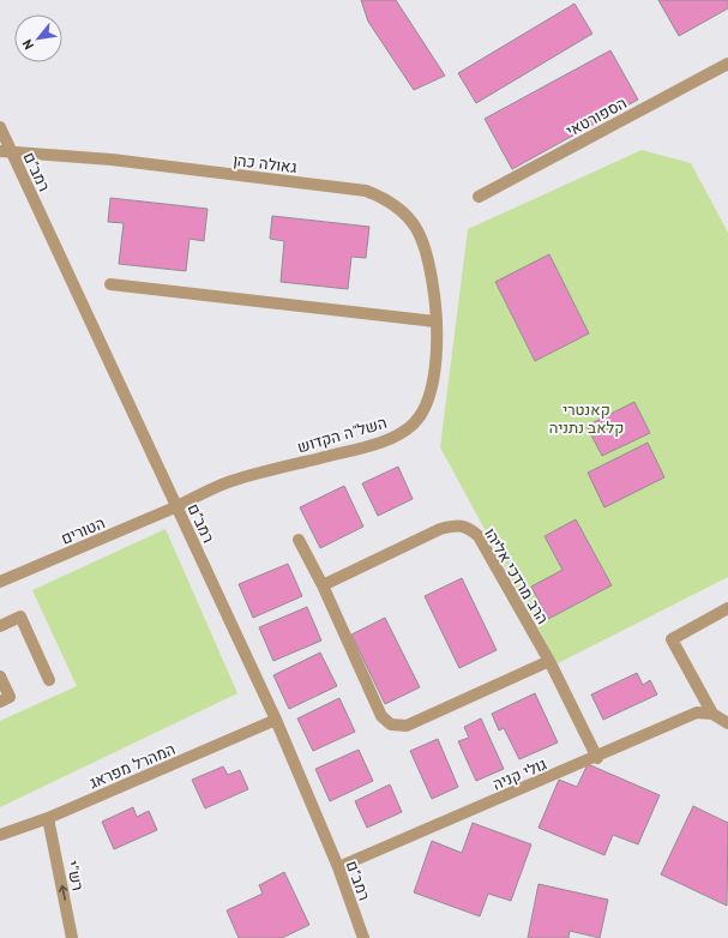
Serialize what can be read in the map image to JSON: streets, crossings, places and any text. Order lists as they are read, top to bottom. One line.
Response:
{"streets":{"street":["הספורטאי","גאולה כהן","רמב\"ם","השל\"ה הקדוש","הטורים","הרב מרדכי אליהו","המהרל מפראג","גולי קניה","רש\"י"]},"crossings":[["גאולה כהן","רמב\"ם"],["גאולה כהן","השל\"ה הקדוש"],["רמב\"ם","השל\"ה הקדוש"],["רמב\"ם","הטורים"],["רמב\"ם","המהרל מפראג"],["רמב\"ם","גולי קניה"],["השל\"ה הקדוש","הטורים"],["הרב מרדכי אליהו","גולי קניה"],["המהרל מפראג","רש\"י"]],"one_way":["רש\"י"],"parks":["קאנטרי קלאב נתניה"],"north":"bottom left"}
